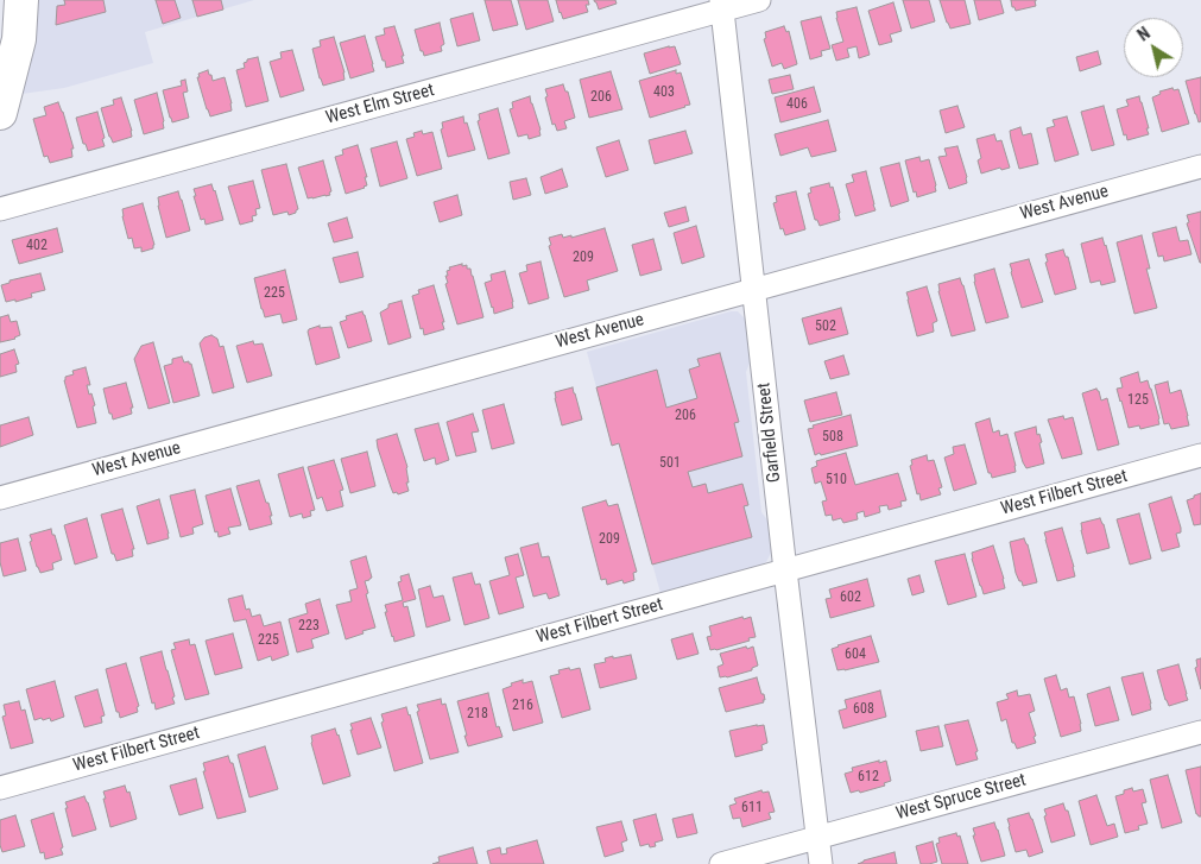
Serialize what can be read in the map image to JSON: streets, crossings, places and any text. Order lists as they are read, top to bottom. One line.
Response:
{"streets":{"street":["West Elm Street","West Avenue","Garfield Street","West Filbert Street","West Spruce Street"]},"crossings":[["West Elm Street","Garfield Street"],["West Avenue","Garfield Street"],["Garfield Street","West Filbert Street"],["Garfield Street","West Spruce Street"]],"house_numbers":["403","206","406","402","209","225","502","125","206","508","501","510","209","602","223","225","604","216","608","218","612","611"],"north":"top left"}
